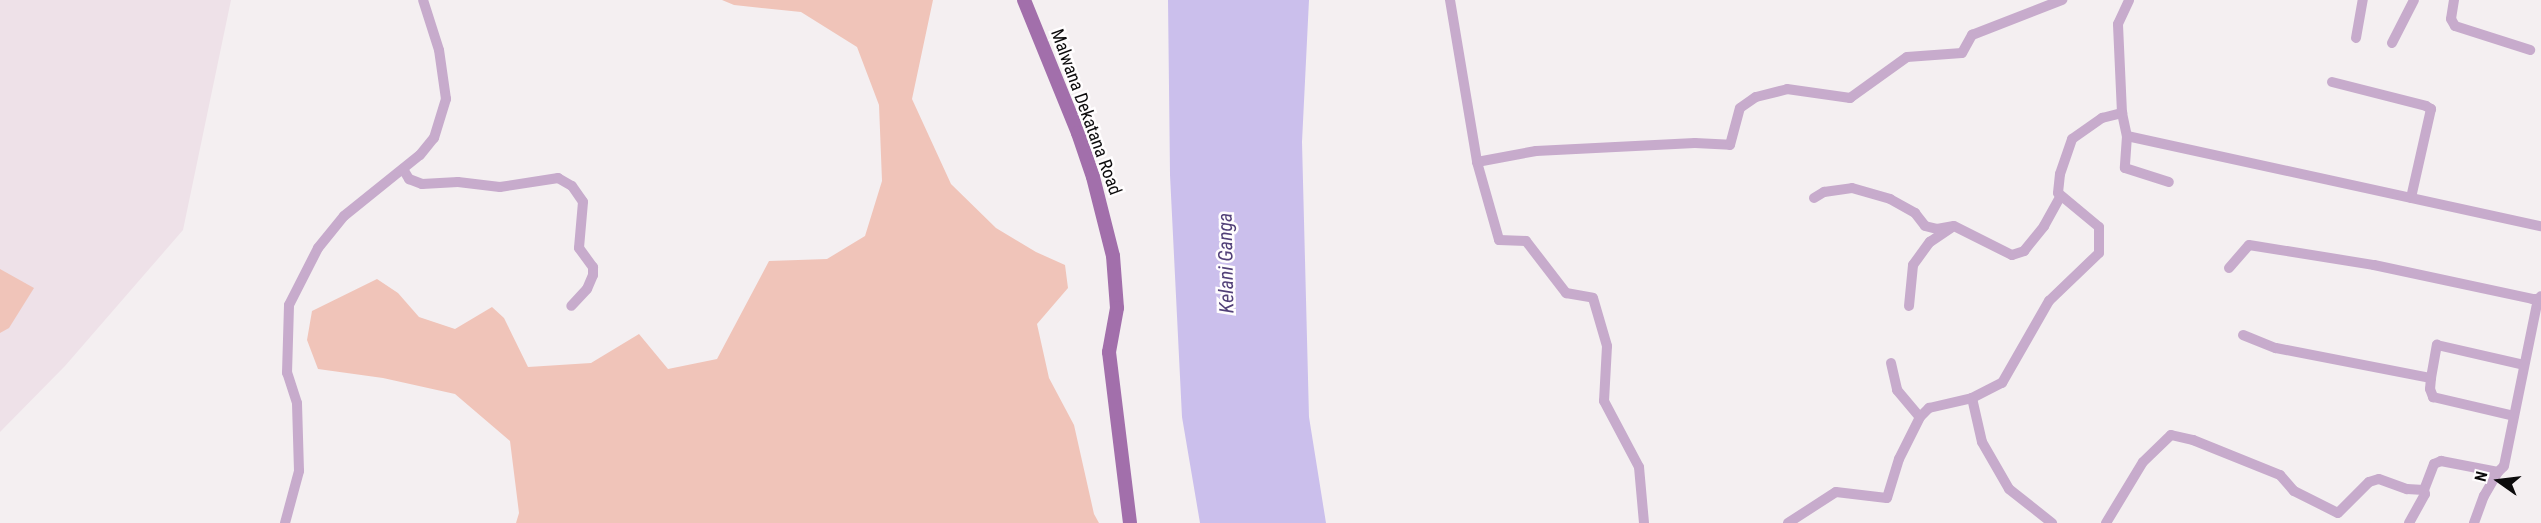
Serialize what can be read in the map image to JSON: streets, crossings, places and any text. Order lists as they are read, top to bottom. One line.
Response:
{"streets":{"main road":["Malwana Dekatana Road"]},"water":["Kelani Ganga"],"north":"left"}
